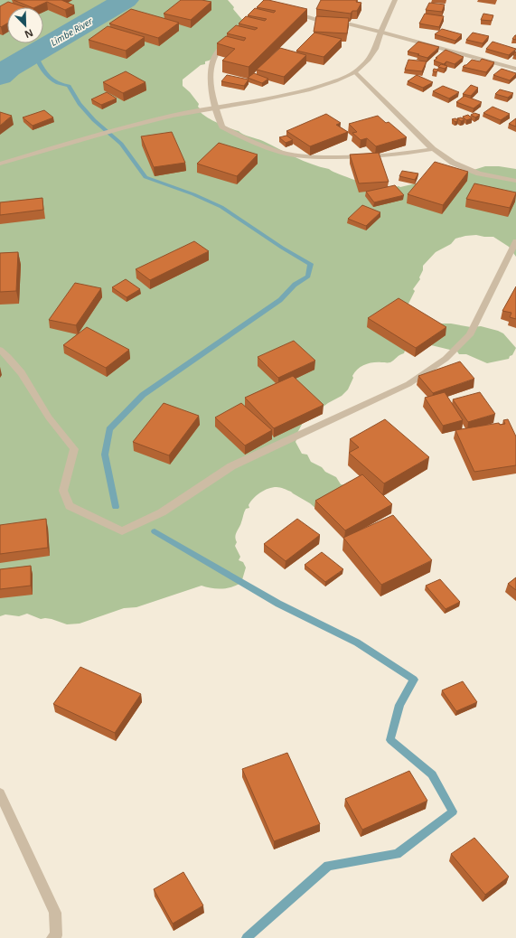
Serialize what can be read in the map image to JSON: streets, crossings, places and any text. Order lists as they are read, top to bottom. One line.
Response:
{"water":["Limbe River"],"north":"bottom right"}
